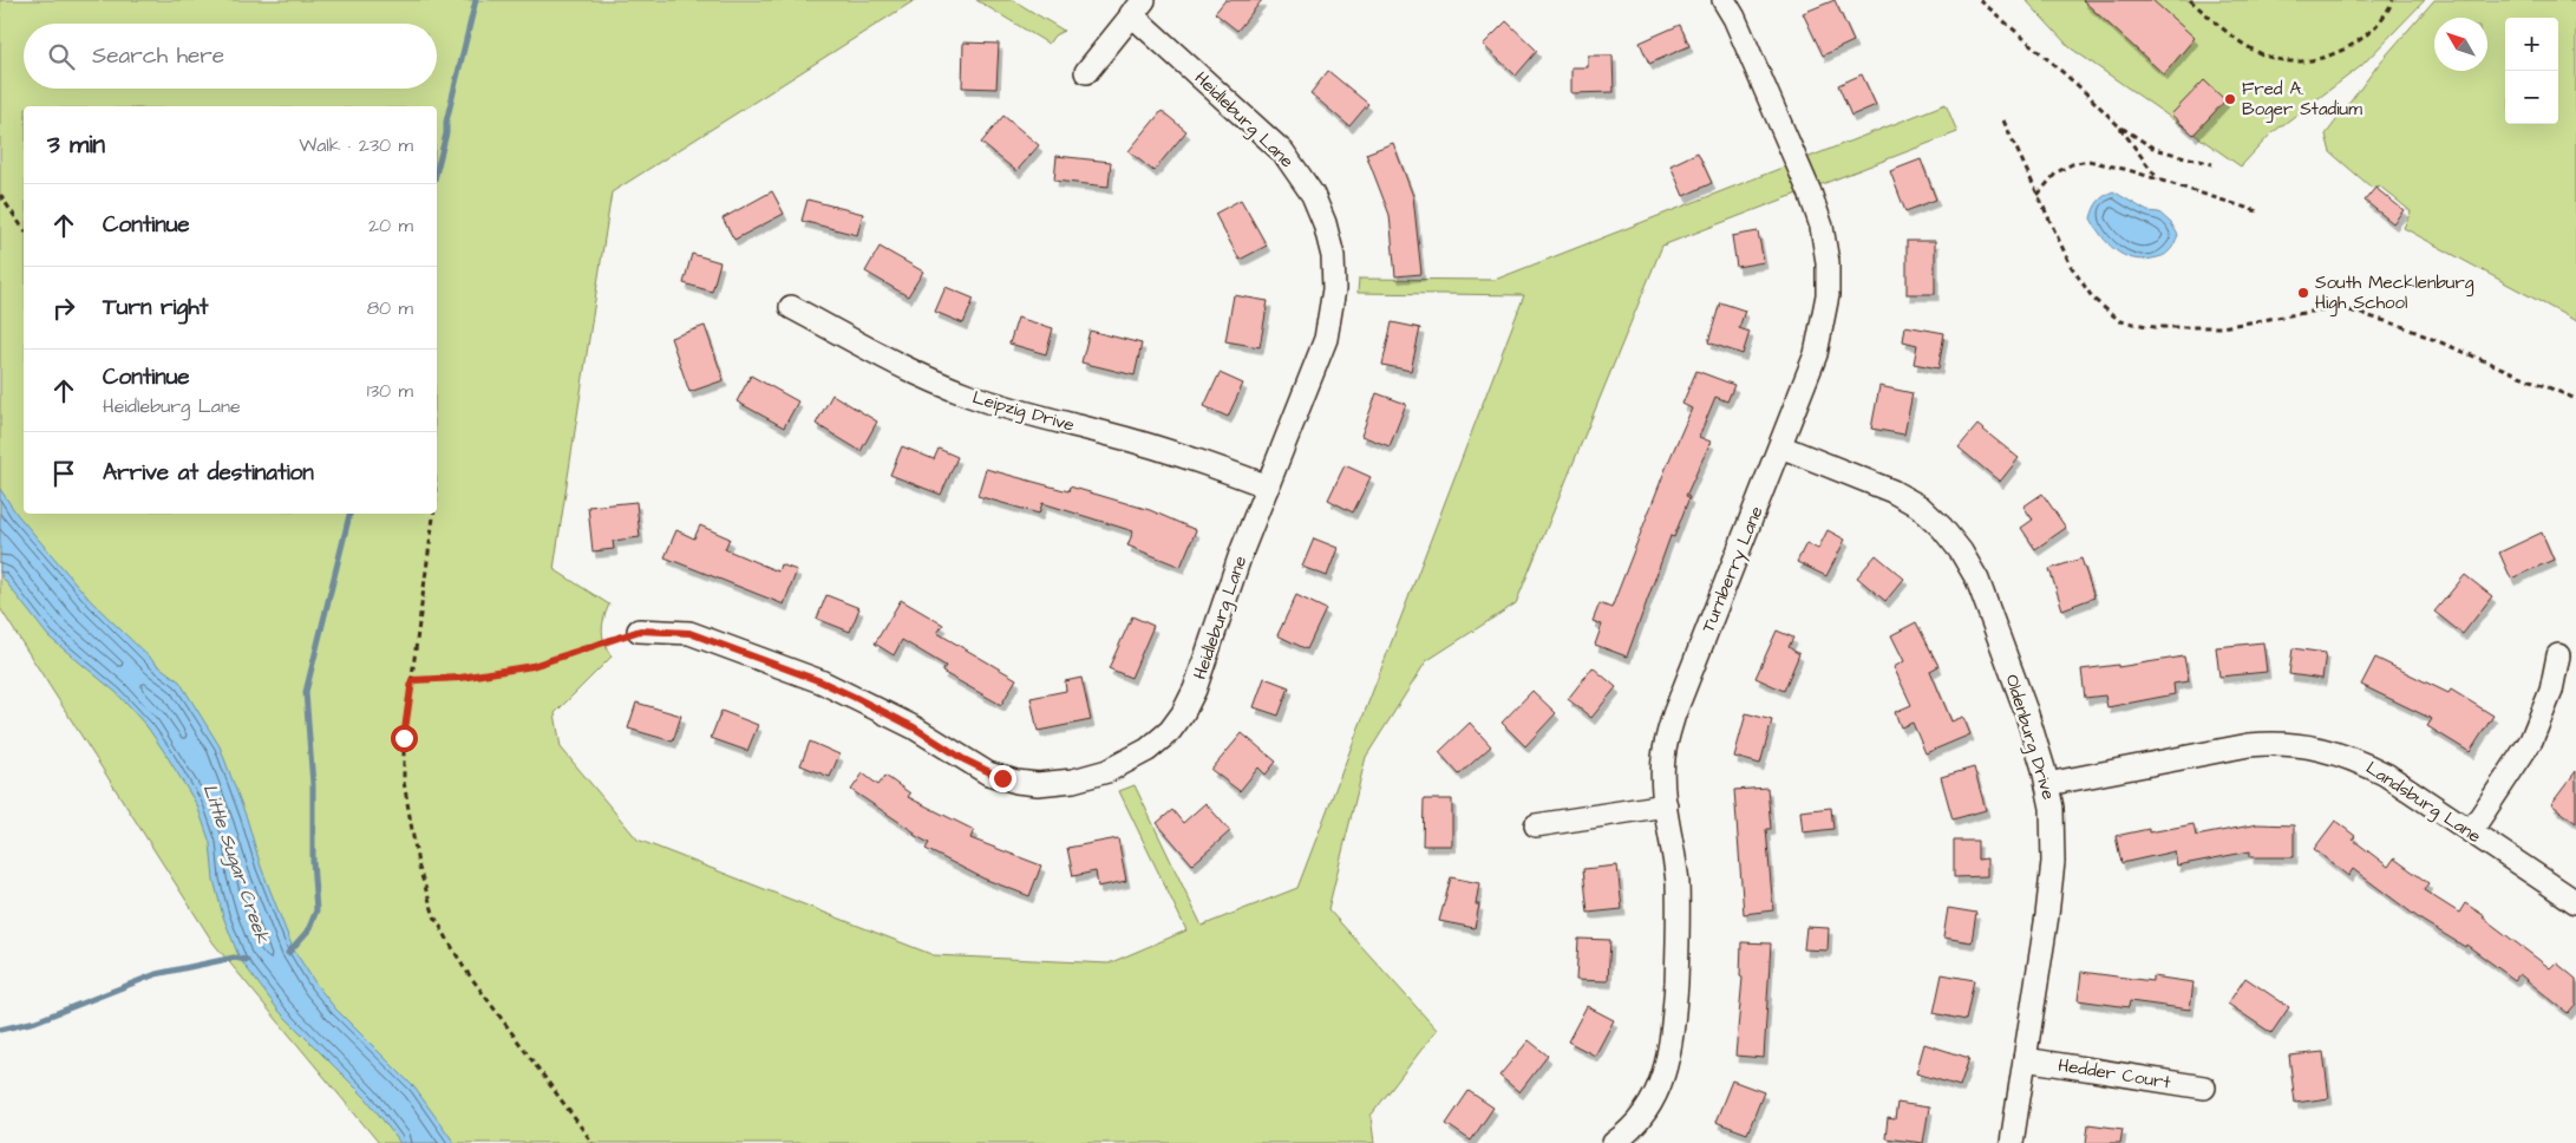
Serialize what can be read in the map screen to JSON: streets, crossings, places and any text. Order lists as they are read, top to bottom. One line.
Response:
{"streets":{"street":["Heidleburg Lane","Leipzig Drive","Turnberry Lane","Oldenburg Drive","Landsburg Lane","Hedder Court"]},"crossings":[["Heidleburg Lane","Leipzig Drive"],["Turnberry Lane","Oldenburg Drive"],["Oldenburg Drive","Landsburg Lane"],["Oldenburg Drive","Hedder Court"]],"water":["Little Sugar Creek"],"places":["Fred A. Boger Stadium","South Mecklenburg High School"],"north":"top left","page":{"map_buttons":["+","−"],"search":"Search here","heading":["3 min","Walk · 230 m"],"list":[["Continue","20 m"],["Turn right","80 m"],["Continue","Heidleburg Lane","130 m"],"Arrive at destination"]}}
